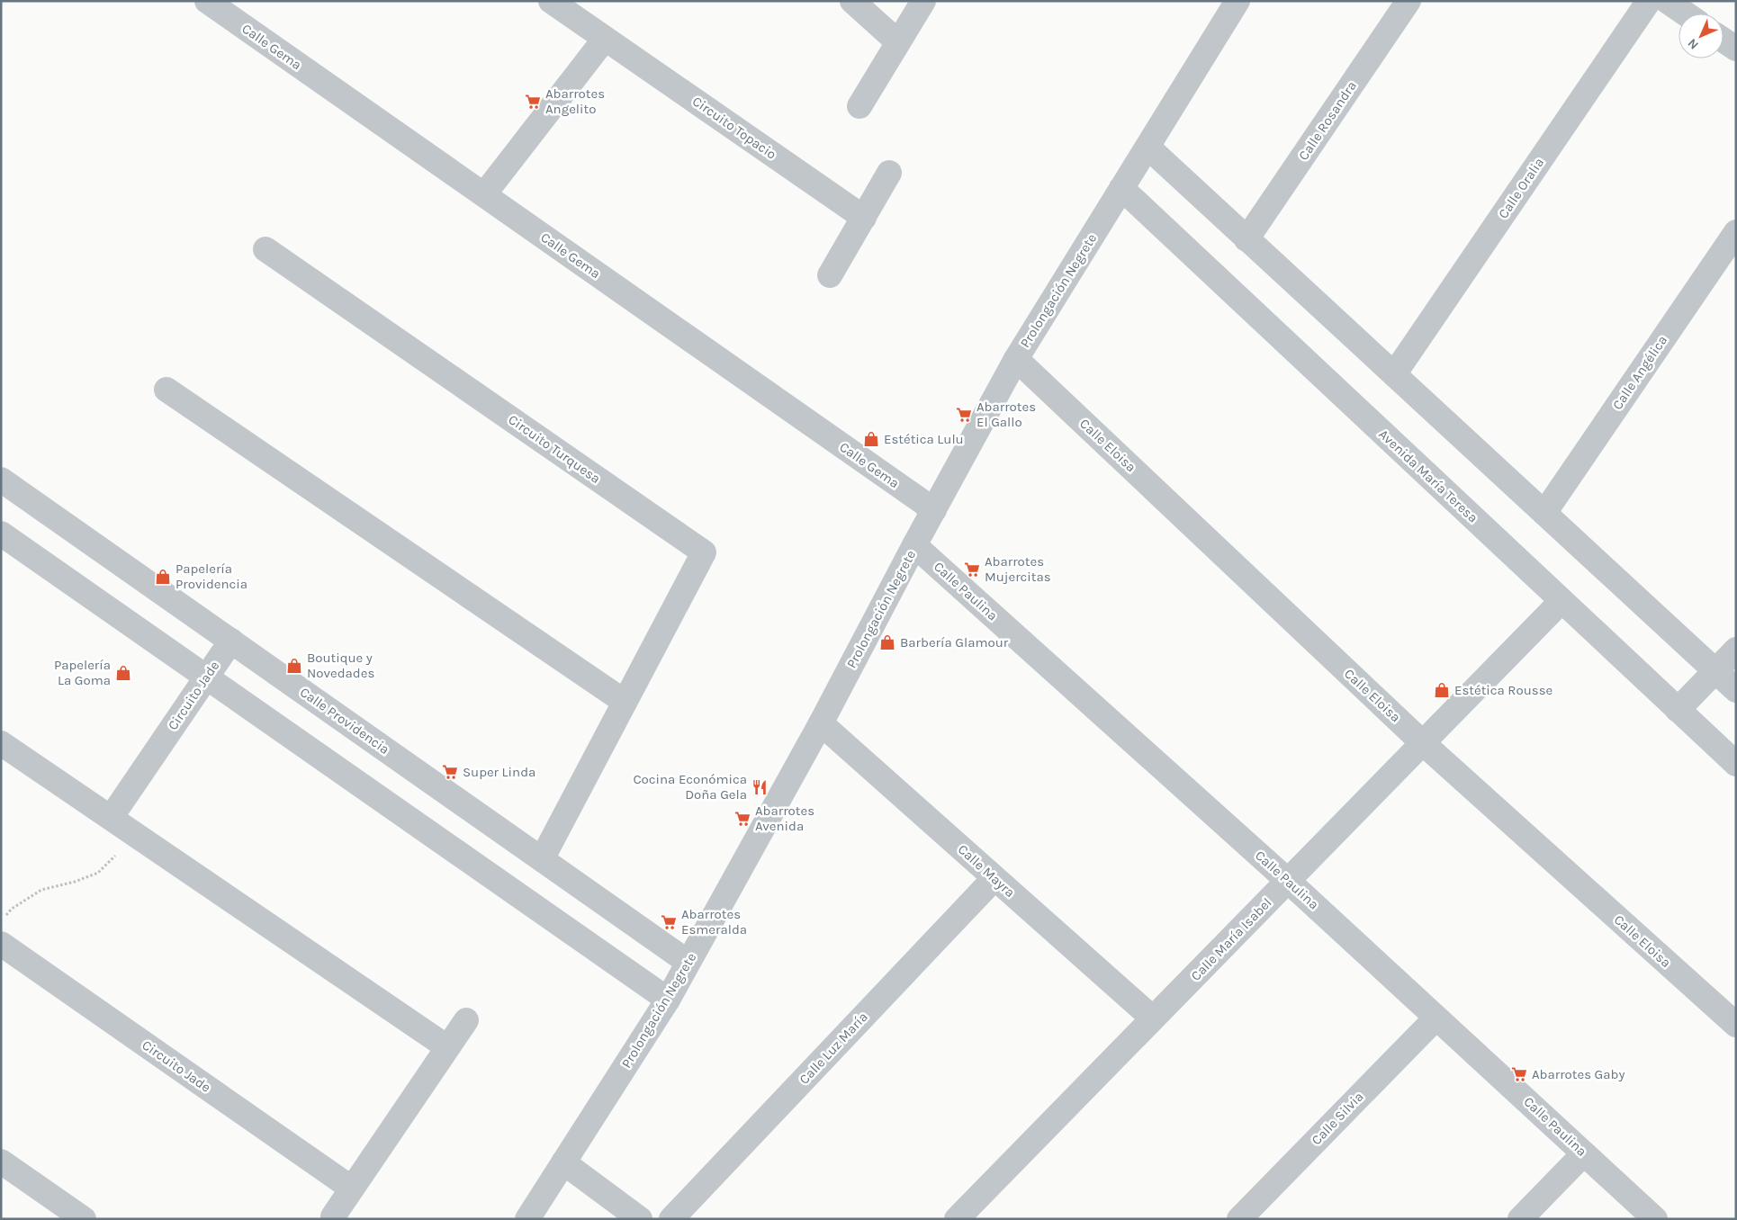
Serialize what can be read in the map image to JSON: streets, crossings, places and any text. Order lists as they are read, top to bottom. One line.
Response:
{"streets":{"street":["Calle Gema","Calle Rosandra","Circuito Topacio","Calle Oralia","Prolongación Negrete","Calle Angélica","Calle Eloisa","Circuito Turquesa","Avenida María Teresa","Calle Paulina","Circuito Jade","Calle Providencia","Calle Mayra","Calle María Isabel","Calle Luz María","Calle Silvia"]},"crossings":[["Calle Gema","Prolongación Negrete"],["Prolongación Negrete","Calle Eloisa"],["Prolongación Negrete","Avenida María Teresa"],["Prolongación Negrete","Calle Paulina"],["Prolongación Negrete","Calle Providencia"],["Prolongación Negrete","Calle Mayra"],["Calle Eloisa","Calle María Isabel"],["Circuito Turquesa","Calle Providencia"],["Avenida María Teresa","Calle María Isabel"],["Calle Paulina","Calle María Isabel"],["Calle Paulina","Calle Silvia"],["Circuito Jade","Calle Providencia"],["Calle Mayra","Calle María Isabel"],["Calle Mayra","Calle Luz María"]],"places":{"supermarket":["Abarrotes Angelito","Abarrotes El Gallo","Abarrotes Mujercitas","Super Linda","Abarrotes Avenida","Abarrotes Esmeralda","Abarrotes Gaby"],"shop":["Estética Lulu","Papelería Providencia","Barbería Glamour","Boutique y Novedades","Papelería La Goma","Estética Rousse"],"restaurant":["Cocina Económica Doña Gela"]},"north":"bottom left"}
